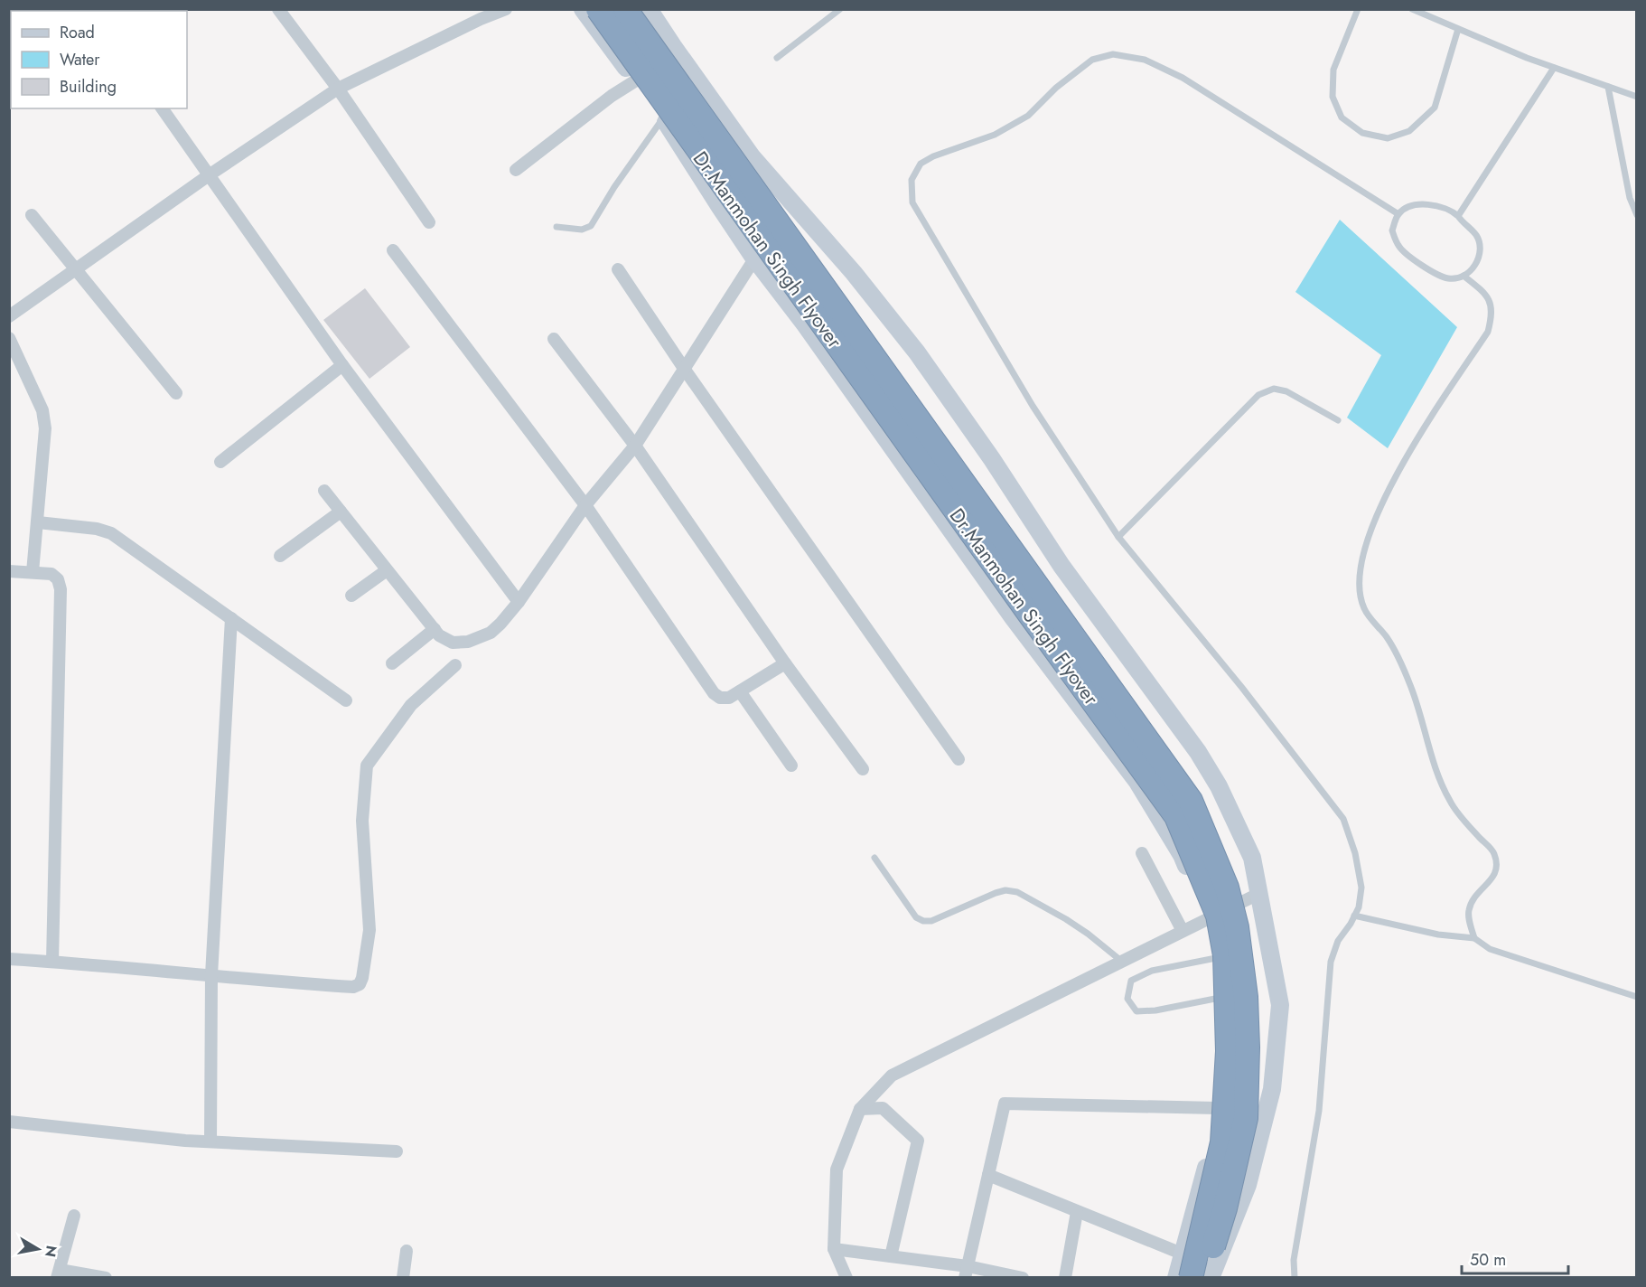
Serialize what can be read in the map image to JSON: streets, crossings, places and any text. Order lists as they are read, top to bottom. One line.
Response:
{"streets":{"highway":["Dr.Manmohan Singh Flyover"]},"legend":["Road","Water","Building"],"scale_bar":"50 m","north":"right"}
